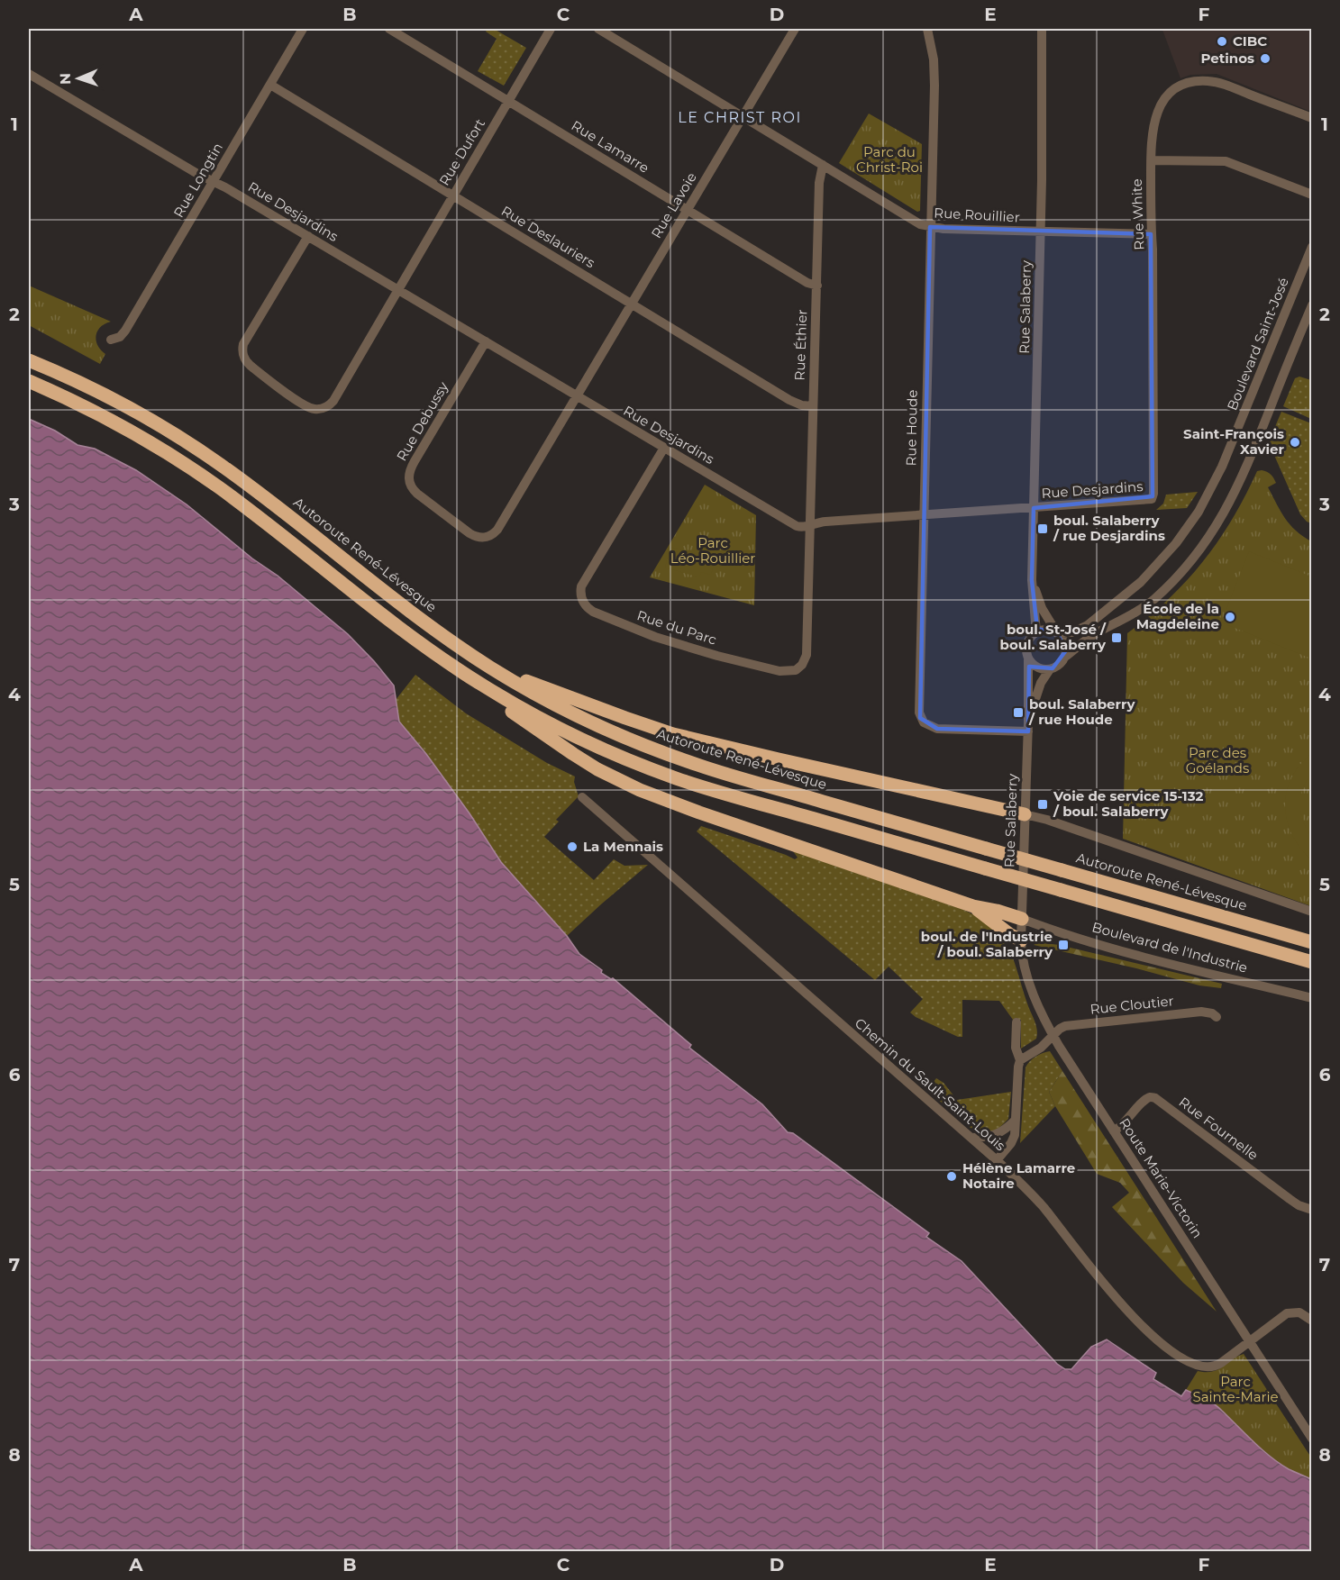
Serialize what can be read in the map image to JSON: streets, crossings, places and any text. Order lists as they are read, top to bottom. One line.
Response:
{"streets":{"highway":["Autoroute René-Lévesque"],"street":["Rue Lamarre","Rue Dufort","Rue Longtin","Rue Lavoie","Rue Desjardins","Rue White","Rue Rouillier","Rue Deslauriers","Rue Salaberry","Boulevard Saint-José","Rue Éthier","Rue Debussy","Rue Houde","Rue du Parc","Boulevard de l'Industrie","Rue Cloutier","Chemin du Sault-Saint-Louis","Rue Fournelle","Route Marie-Victorin"]},"crossings":[["Rue Lamarre","Rue Dufort"],["Rue Lamarre","Rue Lavoie"],["Rue Lamarre","Rue Éthier"],["Rue Dufort","Rue Desjardins"],["Rue Dufort","Rue Deslauriers"],["Rue Longtin","Rue Desjardins"],["Rue Longtin","Rue Deslauriers"],["Rue Lavoie","Rue Desjardins"],["Rue Lavoie","Rue Rouillier"],["Rue Lavoie","Rue Deslauriers"],["Rue Lavoie","Rue Debussy"],["Rue Desjardins","Rue White"],["Rue Desjardins","Rue Salaberry"],["Rue Desjardins","Rue Éthier"],["Rue Desjardins","Rue Debussy"],["Rue Desjardins","Rue Houde"],["Rue Desjardins","Rue du Parc"],["Rue White","Rue Rouillier"],["Rue Rouillier","Rue Salaberry"],["Rue Rouillier","Rue Éthier"],["Rue Rouillier","Rue Houde"],["Rue Deslauriers","Rue Éthier"],["Rue Salaberry","Boulevard Saint-José"],["Rue Salaberry","Rue Houde"],["Rue Salaberry","Boulevard de l'Industrie"],["Rue Salaberry","Route Marie-Victorin"],["Rue Éthier","Rue du Parc"],["Boulevard de l'Industrie","Route Marie-Victorin"],["Rue Cloutier","Route Marie-Victorin"],["Chemin du Sault-Saint-Louis","Route Marie-Victorin"],["Rue Fournelle","Route Marie-Victorin"]],"districts":["LE CHRIST ROI"],"parks":["Parc du Christ-Roi","Parc Léo-Rouillier","Parc des Goélands","Parc Sainte-Marie"],"places":{"other":["CIBC","Petinos","Saint-François Xavier","École de la Magdeleine","La Mennais","Hélène Lamarre Notaire"],"transit":["boul. Salaberry / rue Desjardins","boul. St-José / boul. Salaberry","boul. Salaberry / rue Houde","Voie de service 15-132 / boul. Salaberry","boul. de l'Industrie / boul. Salaberry"]},"north":"left","grid":{"columns":["A","B","C","D","E","F"],"rows":["1","2","3","4","5","6","7","8"]}}
